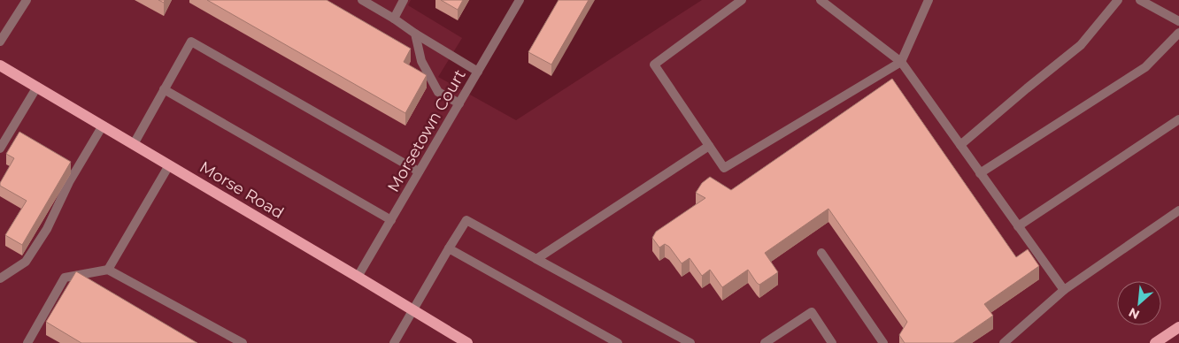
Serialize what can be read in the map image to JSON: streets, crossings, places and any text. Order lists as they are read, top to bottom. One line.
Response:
{"streets":{"main road":["Morse Road"],"street":["Morsetown Court"]},"crossings":[["Morsetown Court","Morse Road"]],"north":"bottom left"}
